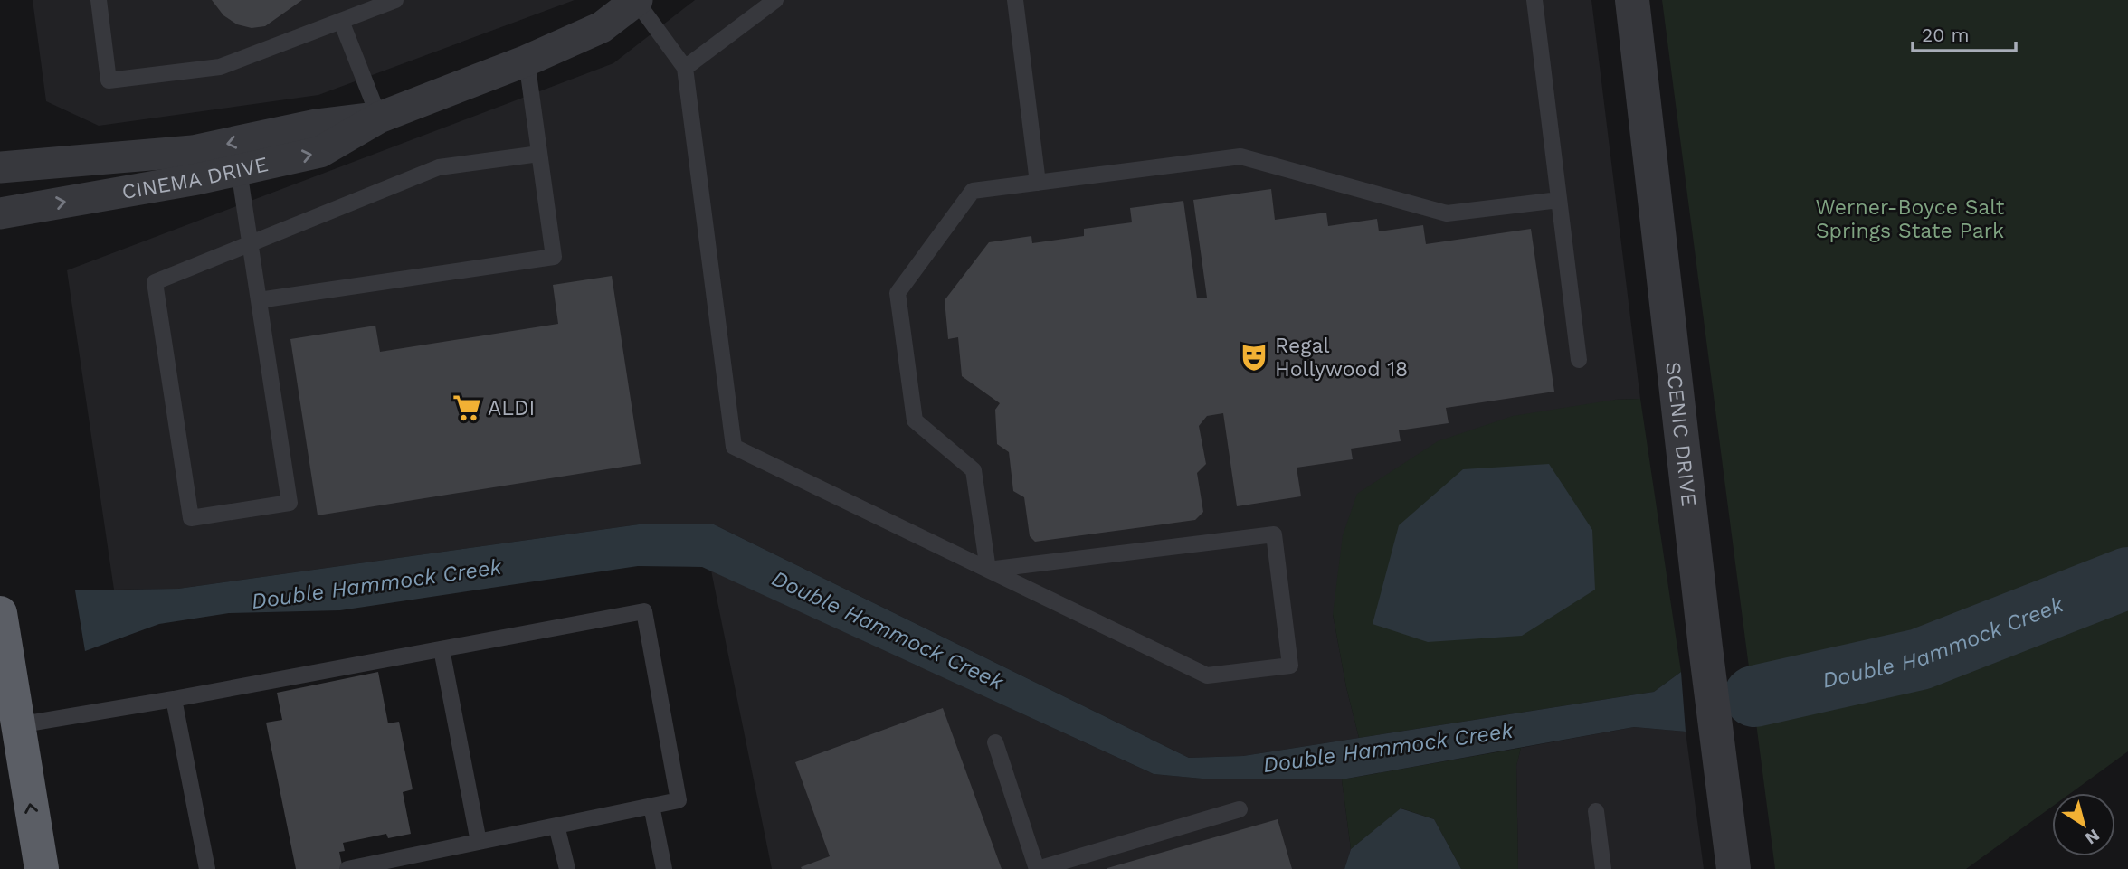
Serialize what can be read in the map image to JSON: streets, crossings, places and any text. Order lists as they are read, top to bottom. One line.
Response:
{"streets":{"street":["CINEMA DRIVE","SCENIC DRIVE"]},"water":["Double Hammock Creek"],"parks":["Werner-Boyce Salt Springs State Park"],"places":{"theatre":["Regal Hollywood 18"],"supermarket":["ALDI"]},"scale_bar":"20 m","north":"bottom right"}
